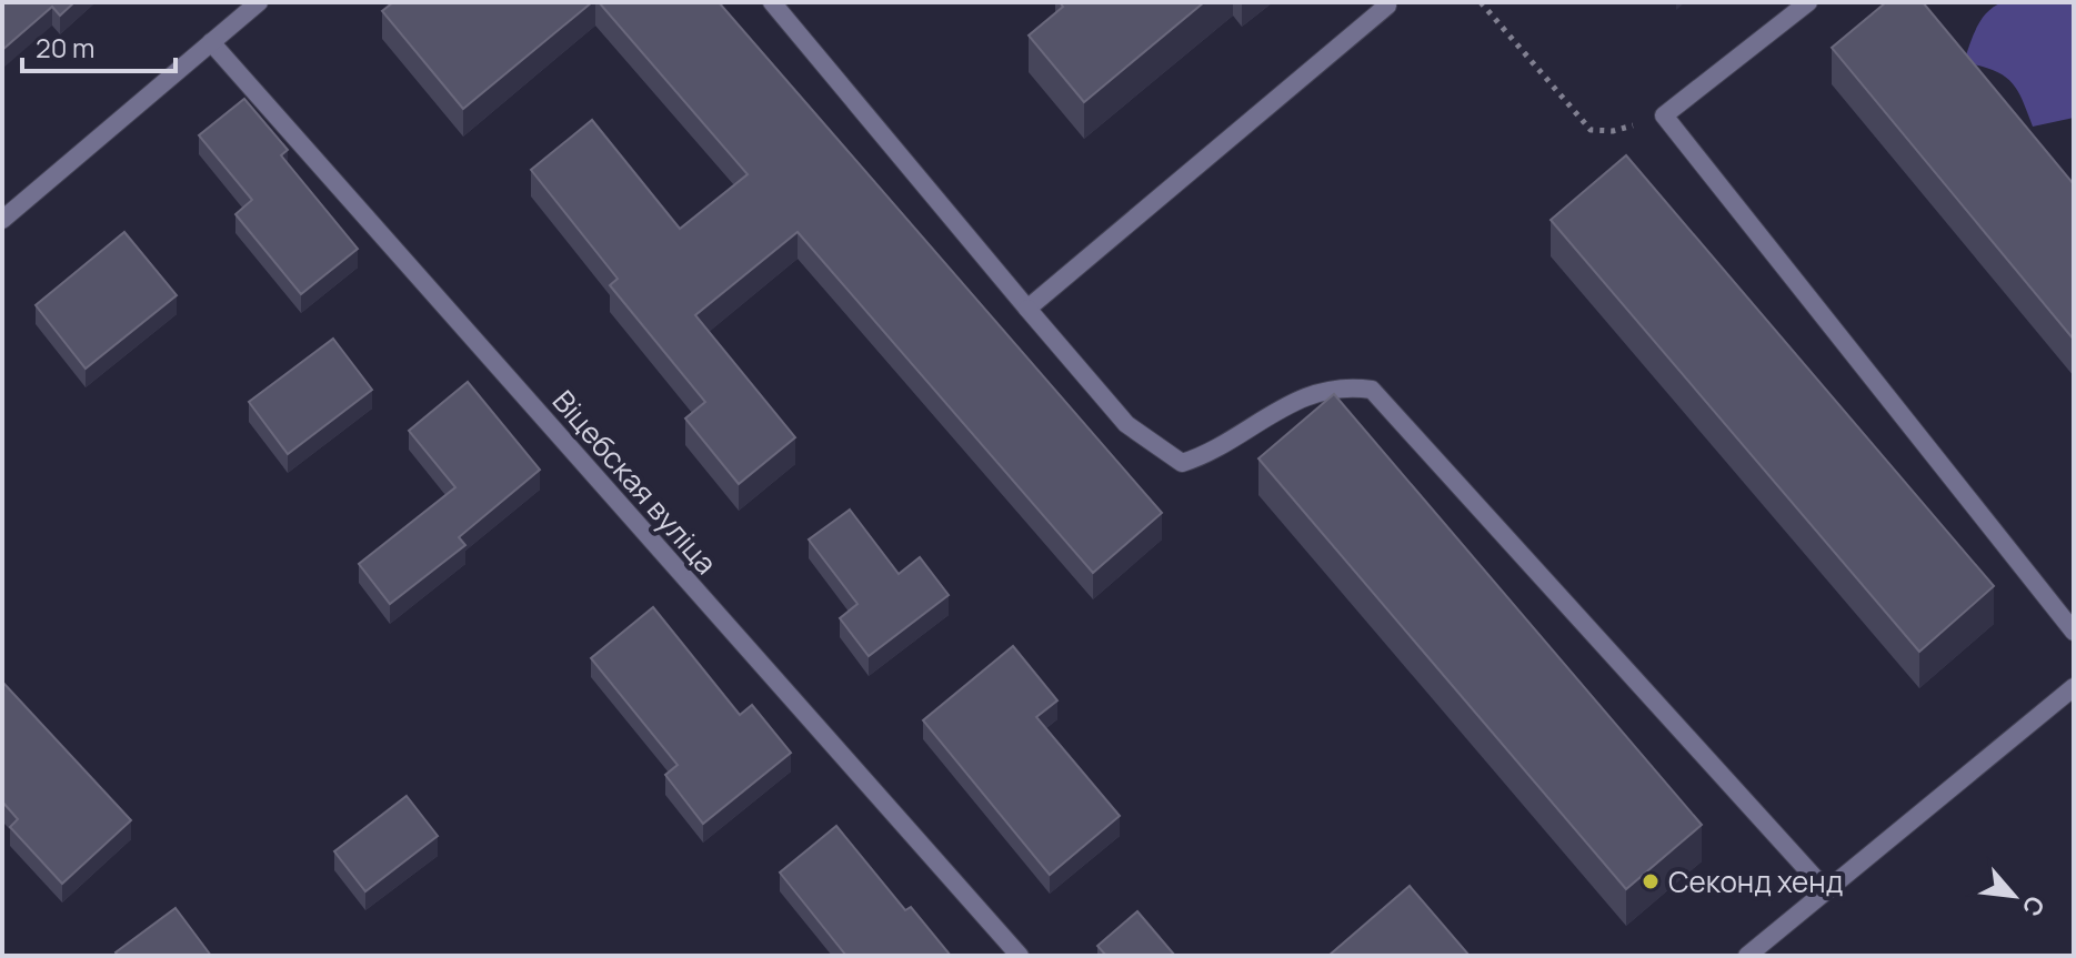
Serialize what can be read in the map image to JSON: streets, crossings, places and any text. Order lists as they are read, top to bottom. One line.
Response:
{"streets":{"street":["Віцебская вуліца"]},"places":["Секонд хенд"],"scale_bar":"20 m","north":"bottom right"}
